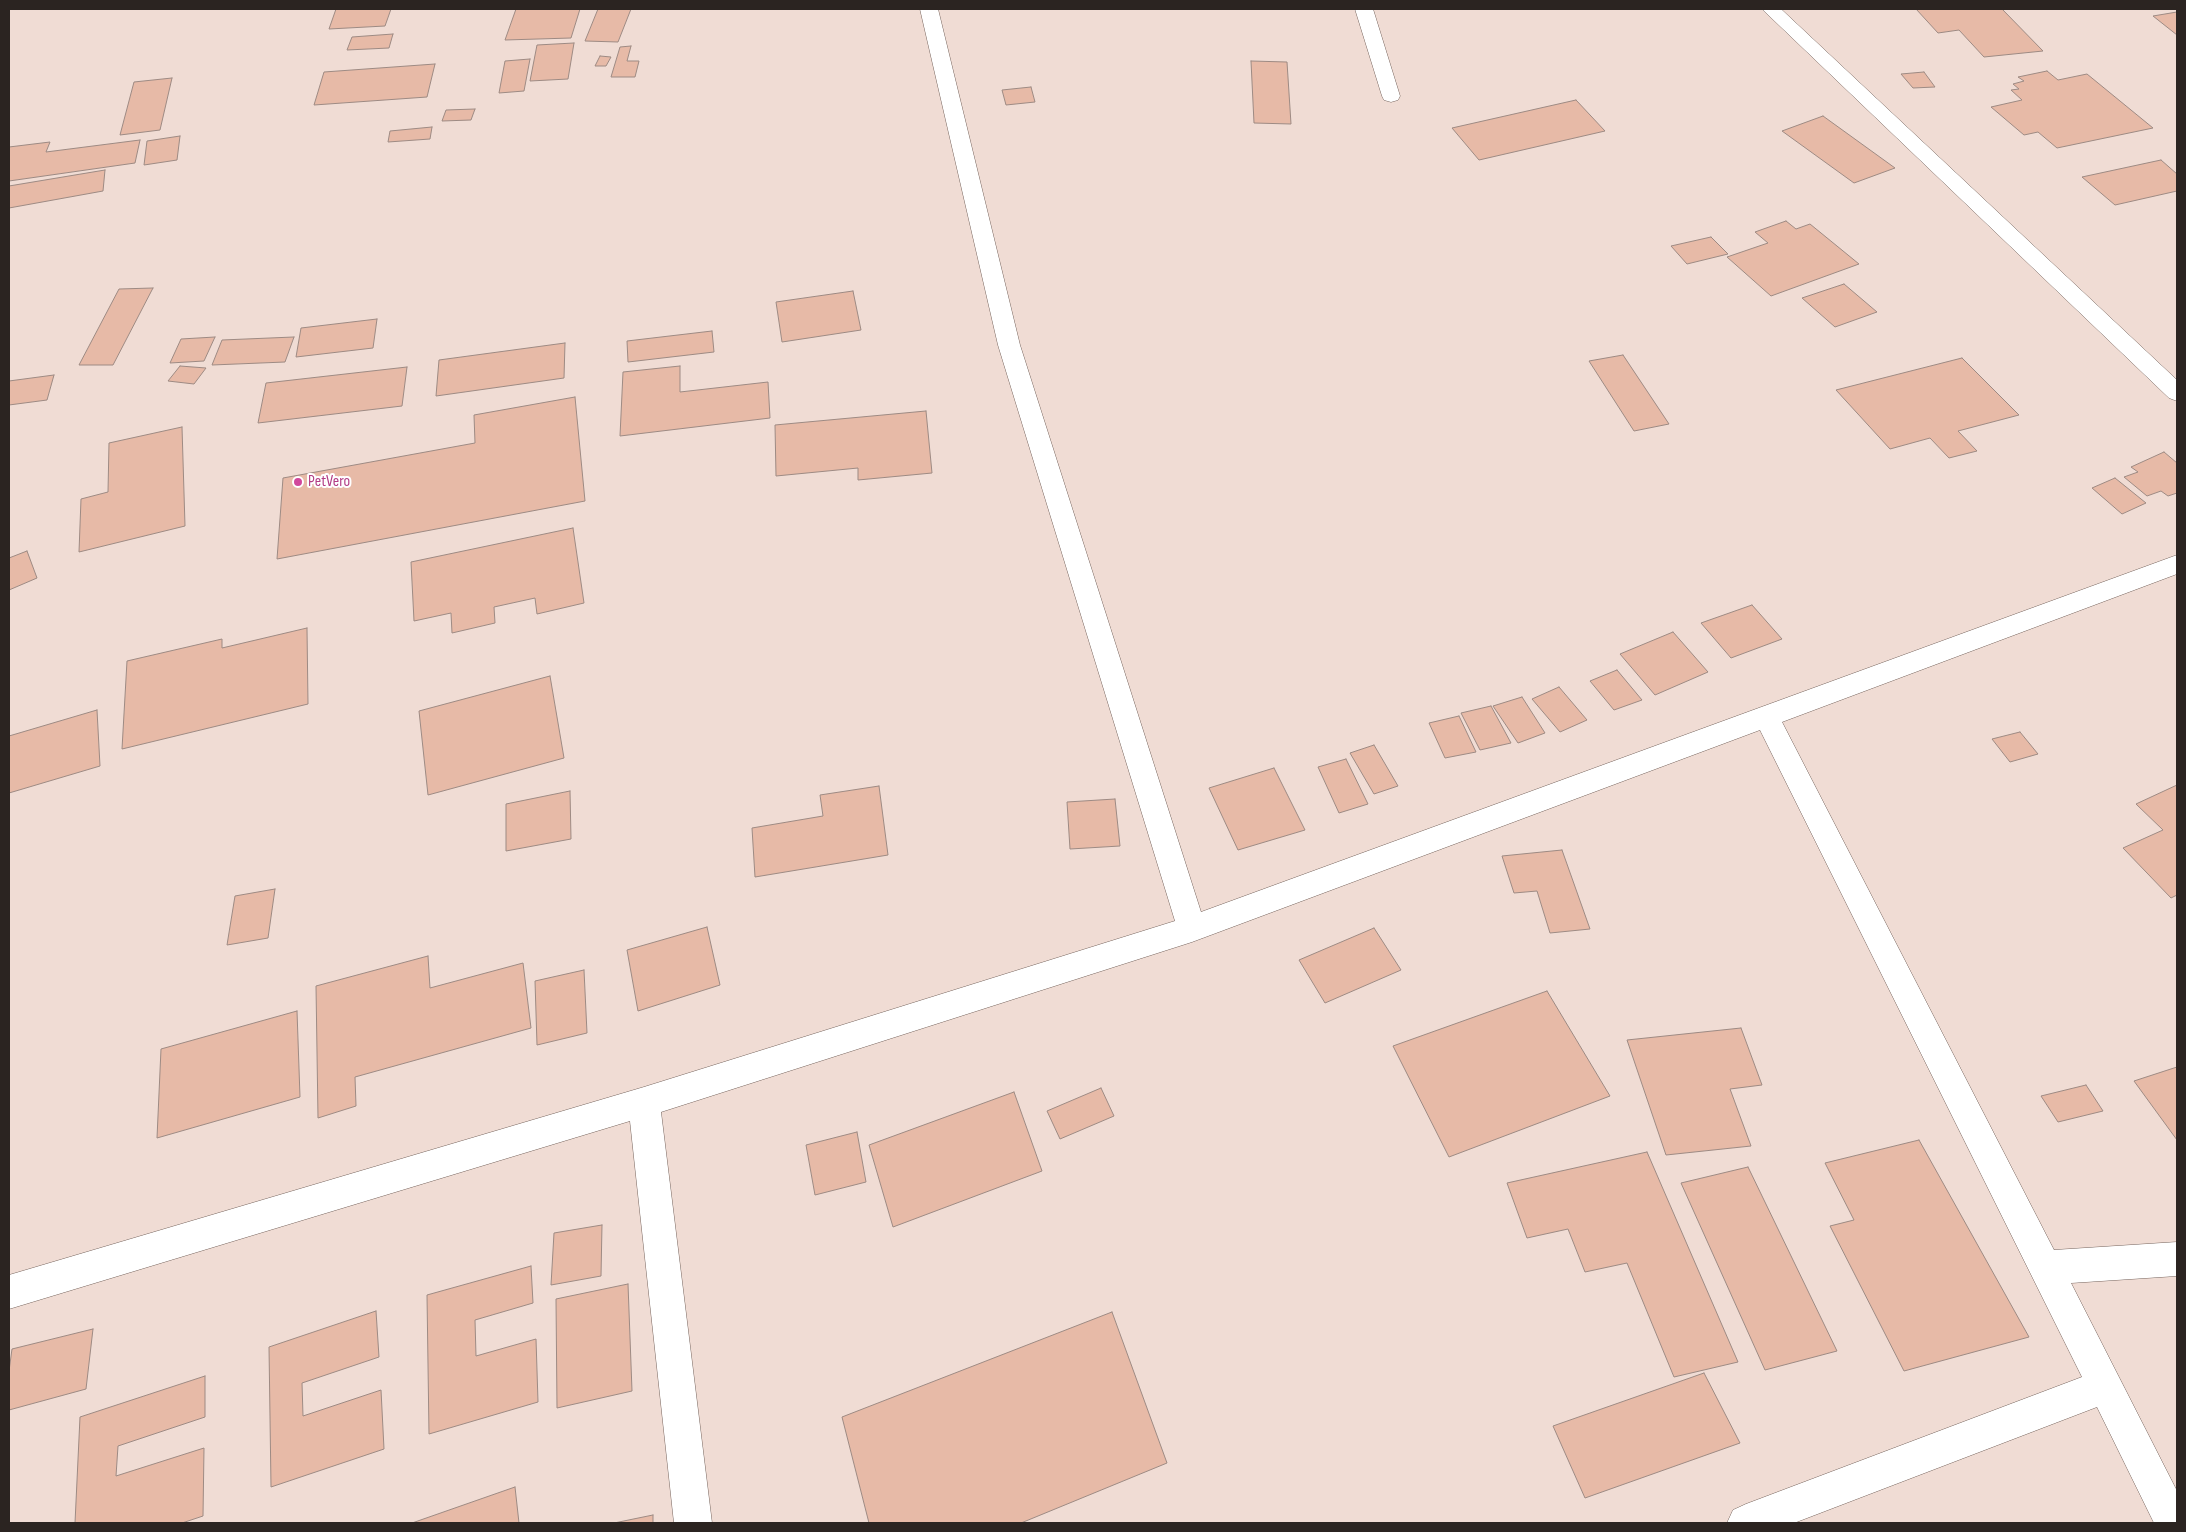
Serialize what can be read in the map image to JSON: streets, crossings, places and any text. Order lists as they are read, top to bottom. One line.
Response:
{"places":["PetVero"]}
